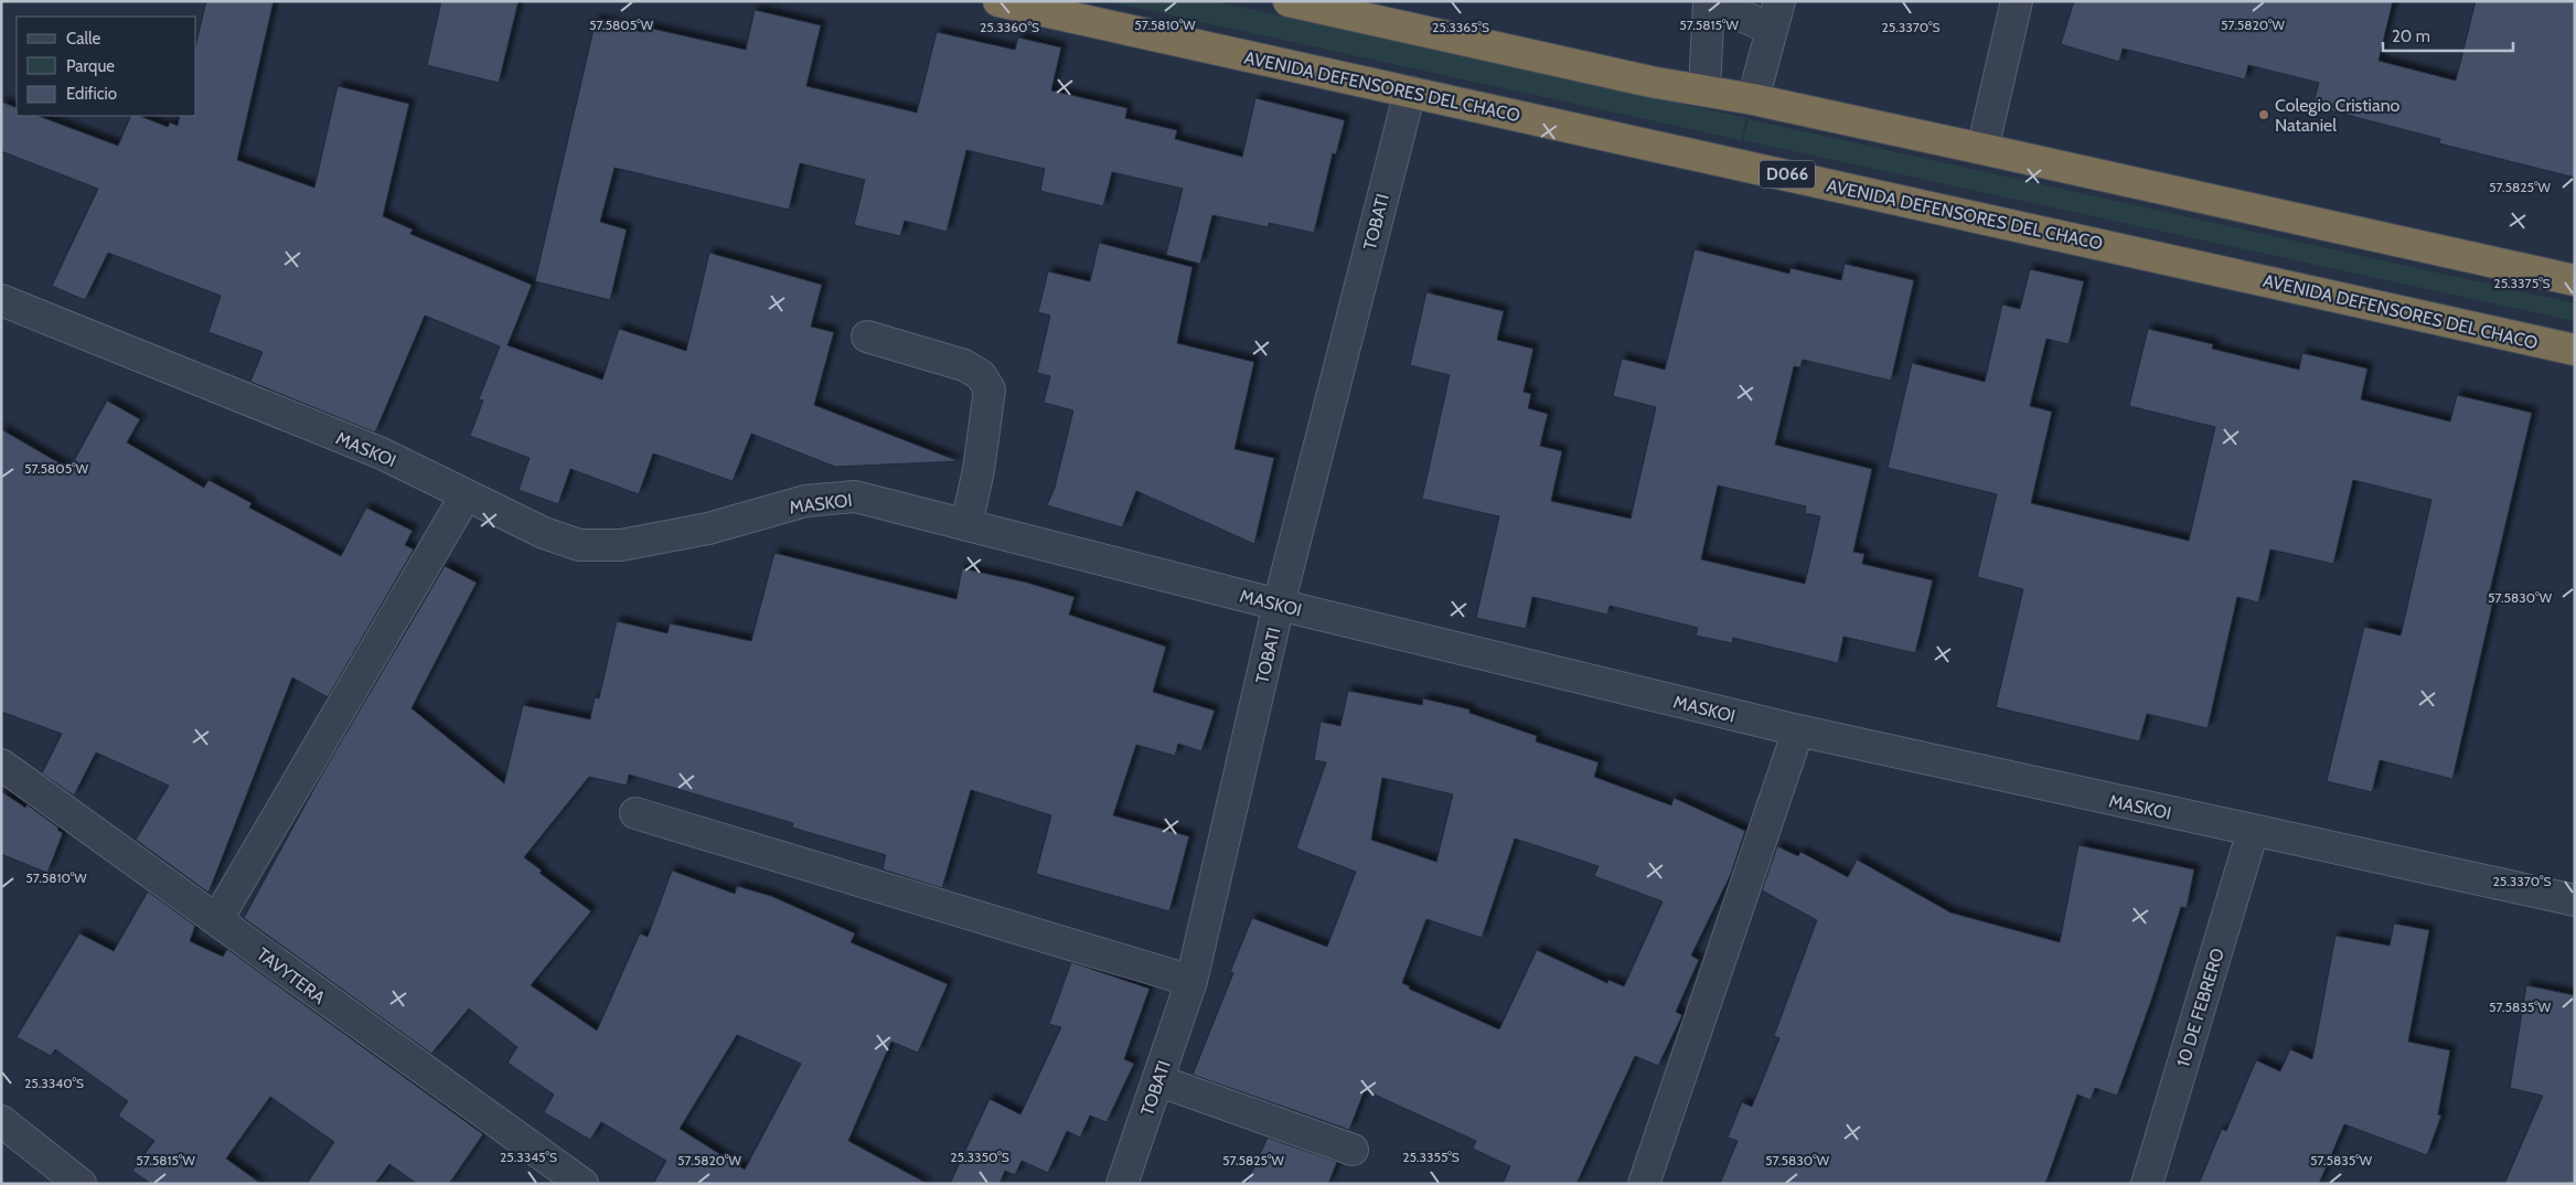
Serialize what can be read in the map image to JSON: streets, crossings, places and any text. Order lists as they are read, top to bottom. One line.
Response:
{"streets":{"highway":["AVENIDA DEFENSORES DEL CHACO","D066"],"street":["TOBATI","MASKOI","TAVYTERA","10 DE FEBRERO"]},"crossings":[["AVENIDA DEFENSORES DEL CHACO","TOBATI"],["TOBATI","MASKOI"],["MASKOI","10 DE FEBRERO"]],"places":["Colegio Cristiano Nataniel"],"legend":["Calle","Parque","Edificio"],"scale_bar":"20 m","coordinates":["57.5810°W","57.5805°W","57.5815°W","57.5820°W","25.3360°S","25.3365°S","25.3370°S","57.5825°W","25.3375°S","57.5830°W","57.5835°W","25.3340°S","25.3345°S","25.3350°S","25.3355°S"]}
